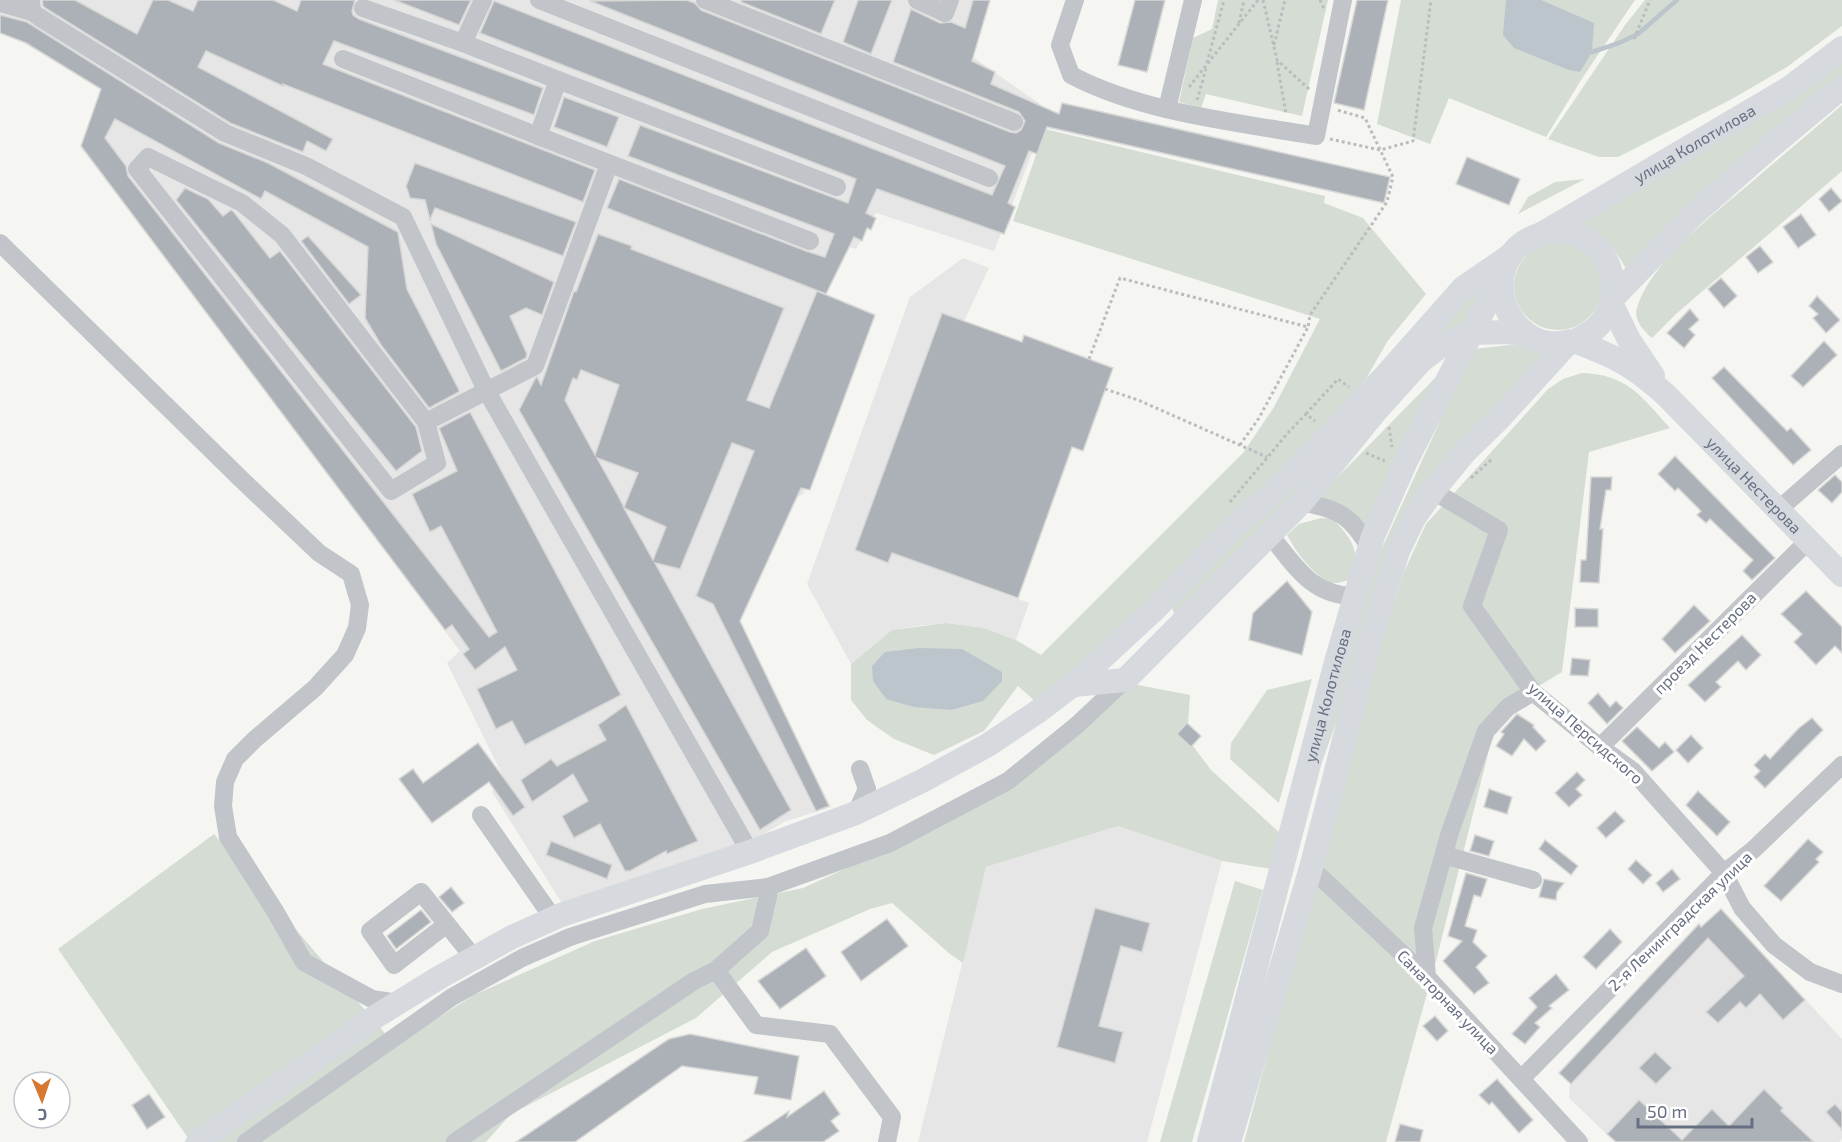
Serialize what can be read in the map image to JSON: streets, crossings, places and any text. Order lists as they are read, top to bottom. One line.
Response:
{"streets":{"main road":["улица Колотилова","улица Нестерова"],"street":["проезд Нестерова","улица Персидского","2-я Ленинградская улица","Санаторная улица"]},"crossings":[["улица Колотилова","улица Нестерова"],["улица Колотилова","улица Персидского"],["улица Колотилова","Санаторная улица"],["улица Нестерова","проезд Нестерова"],["проезд Нестерова","улица Персидского"],["улица Персидского","2-я Ленинградская улица"],["2-я Ленинградская улица","Санаторная улица"]],"scale_bar":"50 m","north":"bottom"}
